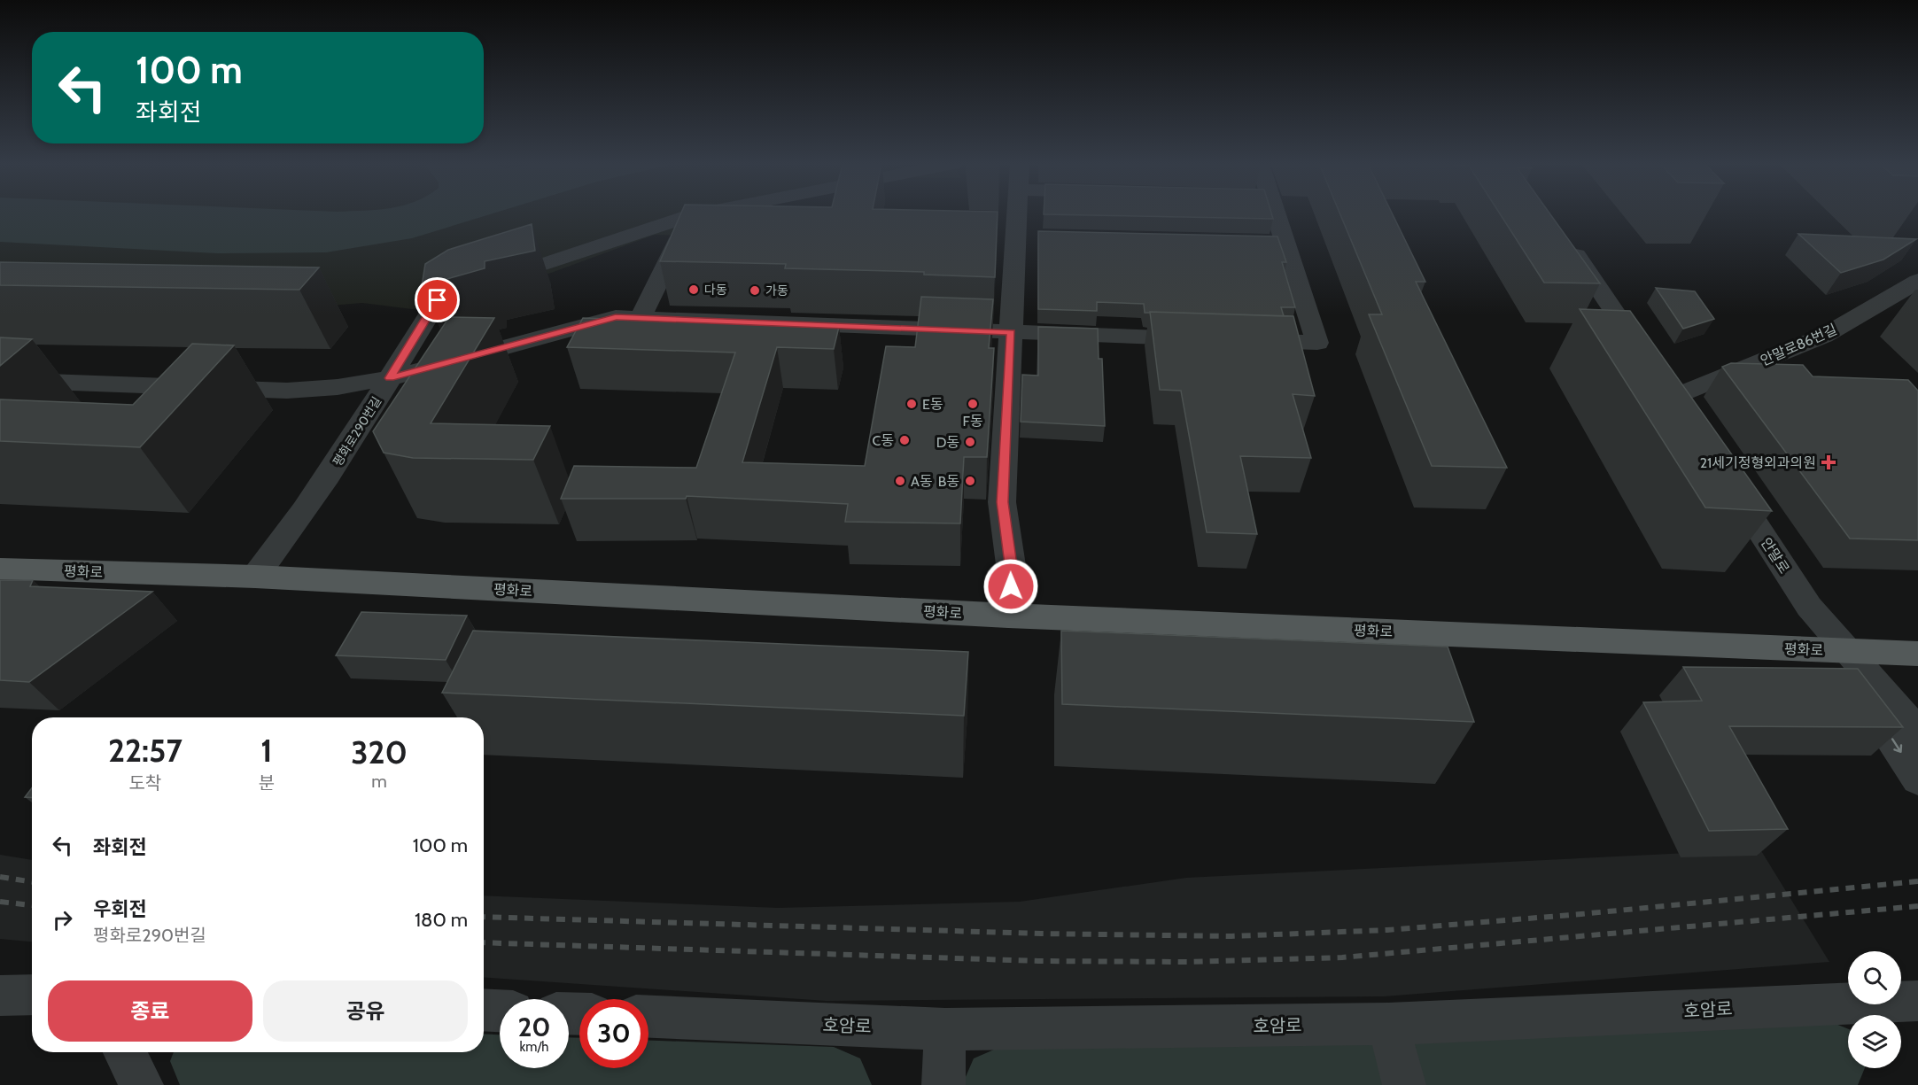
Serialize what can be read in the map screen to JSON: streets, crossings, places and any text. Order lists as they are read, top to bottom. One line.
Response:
{"streets":{"main road":["평화로"],"street":["안말로86번길","평화로290번길","안말로","호암로"]},"crossings":[["평화로290번길","평화로"],["안말로","평화로"]],"places":{"other":["다동","가동","E동","F동","C동","D동","A동","B동"],"health":["21세기정형외과의원"]},"page":{"turn":["100 m","좌회전"],"eta":["22:57","도착","1","분","320","m"],"list":[{"name":"좌회전","value":"100 m"},{"name":"우회전","note":"평화로290번길","value":"180 m"}],"buttons":["종료","공유"],"speed":"20 km/h","limit":"30"}}
